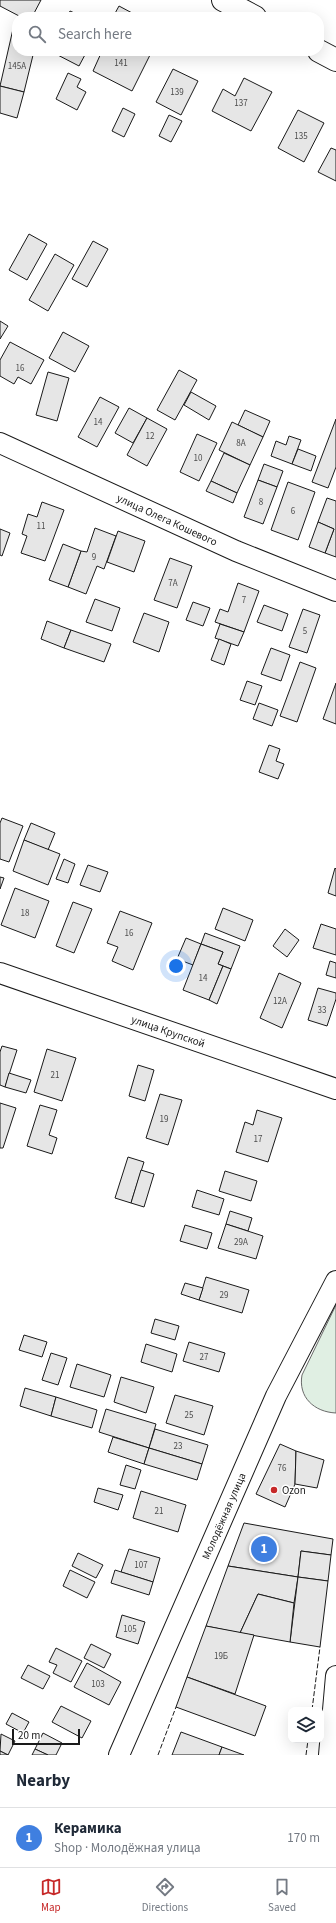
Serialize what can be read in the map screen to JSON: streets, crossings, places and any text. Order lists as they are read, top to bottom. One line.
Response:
{"streets":{"street":["улица Олега Кошевого","улица Крупской","Молодёжная улица"]},"places":["Ozon"],"house_numbers":["141","145А","139","137","135","16","14","12","8А","10","8","6","11","9","7А","7","5","18","16","14","12А","33","21","19","17","29А","29","27","25","23","76","21","107","105","19Б","103"],"scale_bar":"20 m","page":{"search":"Search here","pins":"1","scale":"20 m","heading":"Nearby","list":[{"mark":"1","name":"Керамика","note":"Shop · Молодёжная улица","value":"170 m"}],"nav":["Map","Directions","Saved"]}}
